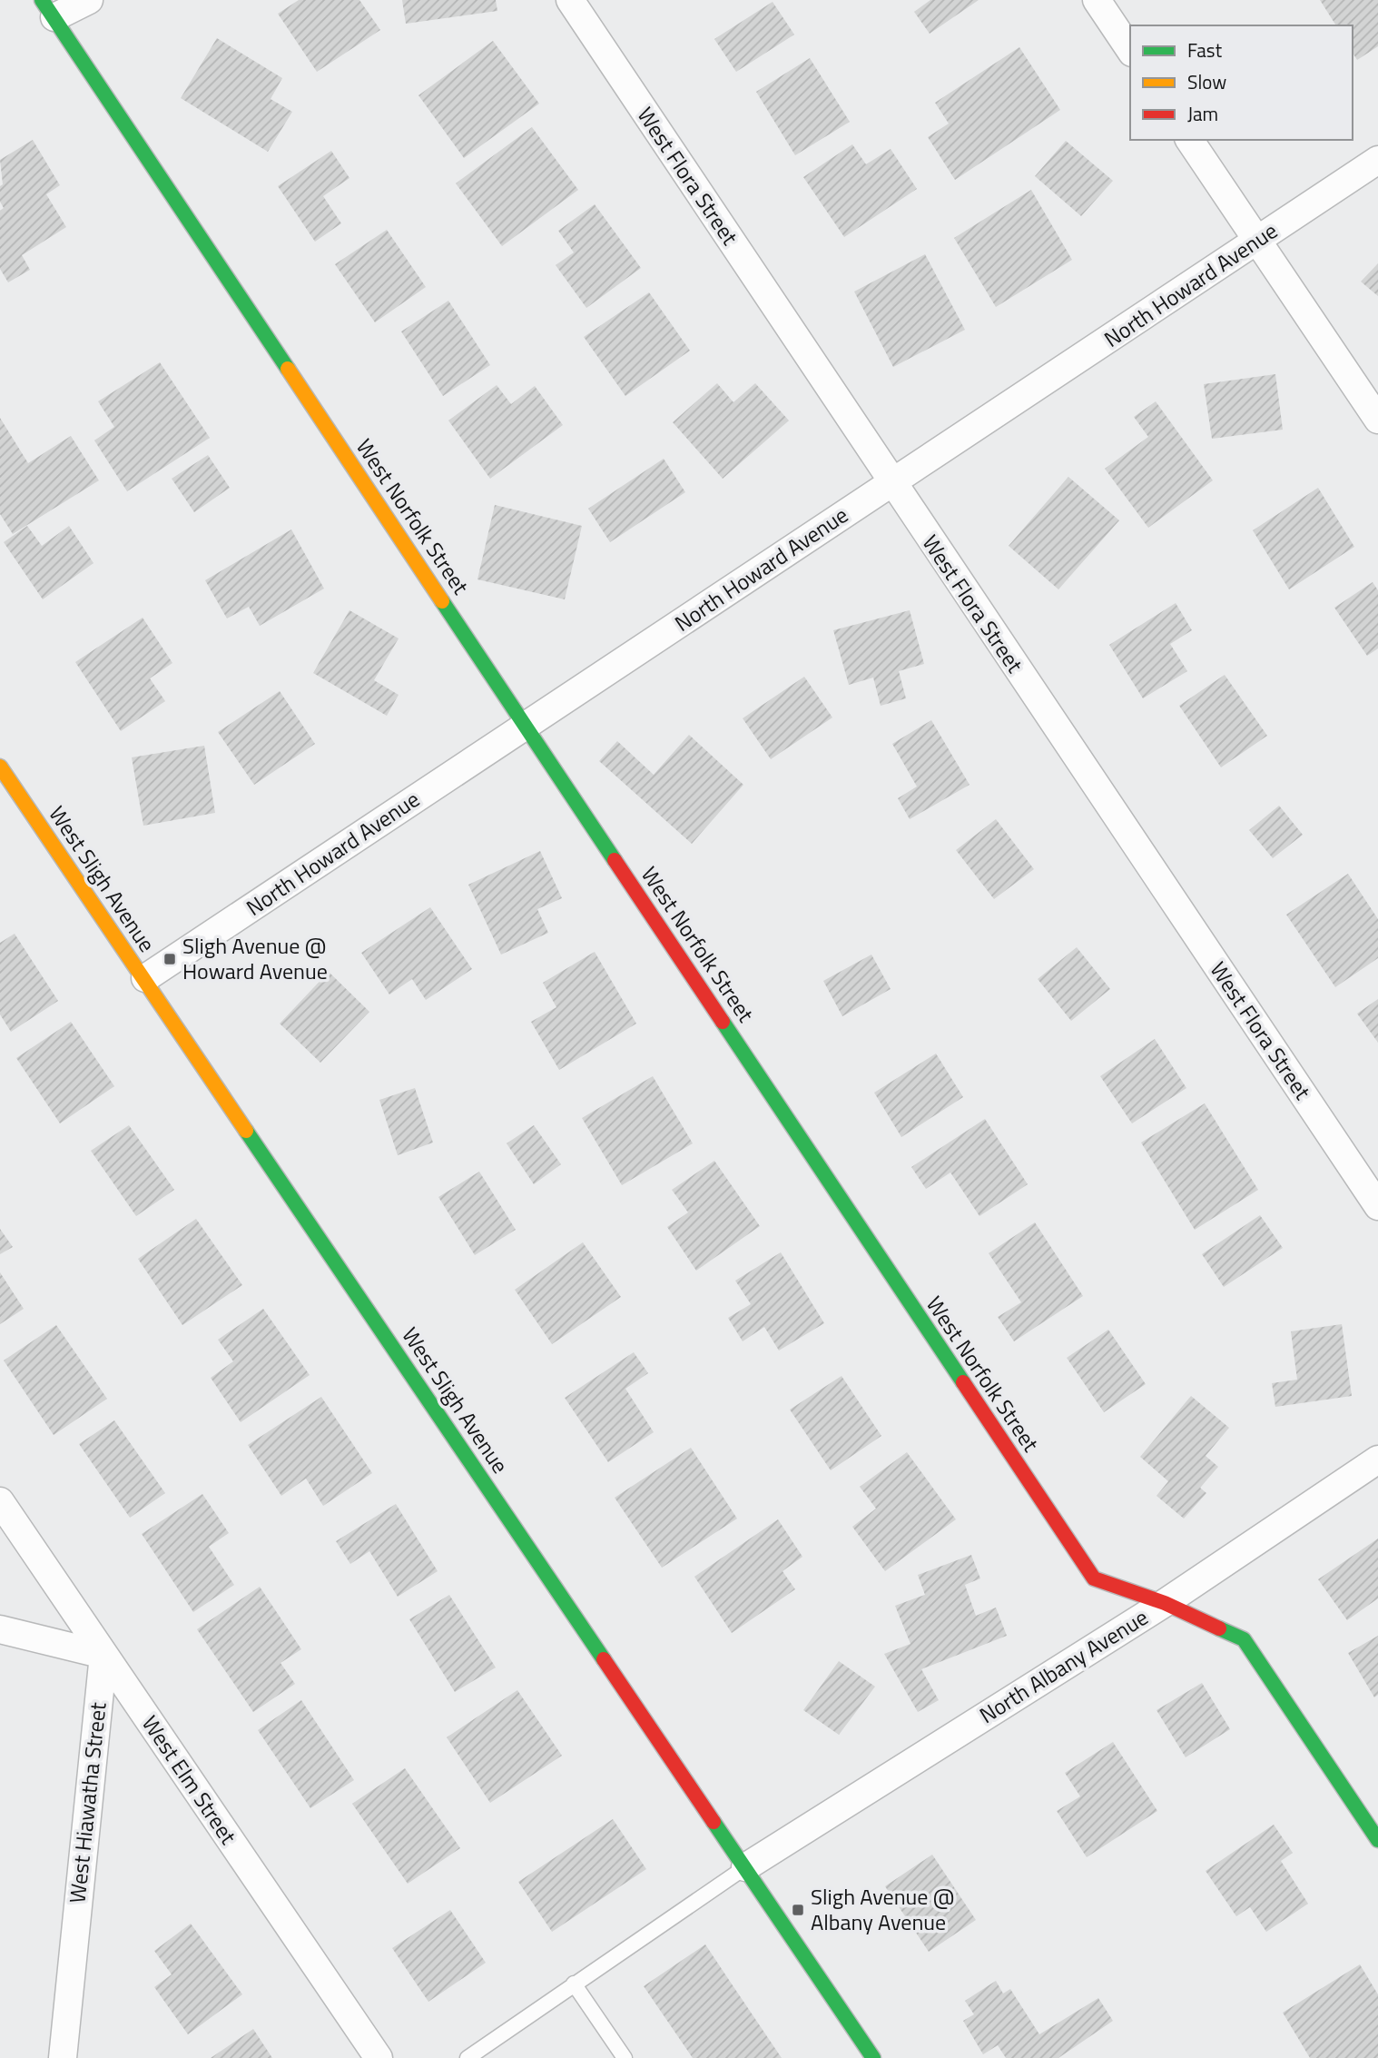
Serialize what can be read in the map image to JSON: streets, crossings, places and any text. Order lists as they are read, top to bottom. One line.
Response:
{"streets":{"street":["West Flora Street","North Howard Avenue","West Norfolk Street","West Sligh Avenue","North Albany Avenue","West Elm Street","West Hiawatha Street"]},"crossings":[["West Flora Street","North Howard Avenue"],["North Howard Avenue","West Norfolk Street"],["North Howard Avenue","West Sligh Avenue"],["West Norfolk Street","North Albany Avenue"],["West Sligh Avenue","North Albany Avenue"],["West Elm Street","West Hiawatha Street"]],"places":{"transit":["Sligh Avenue @ Howard Avenue","Sligh Avenue @ Albany Avenue"]},"legend":["Fast","Slow","Jam"]}
